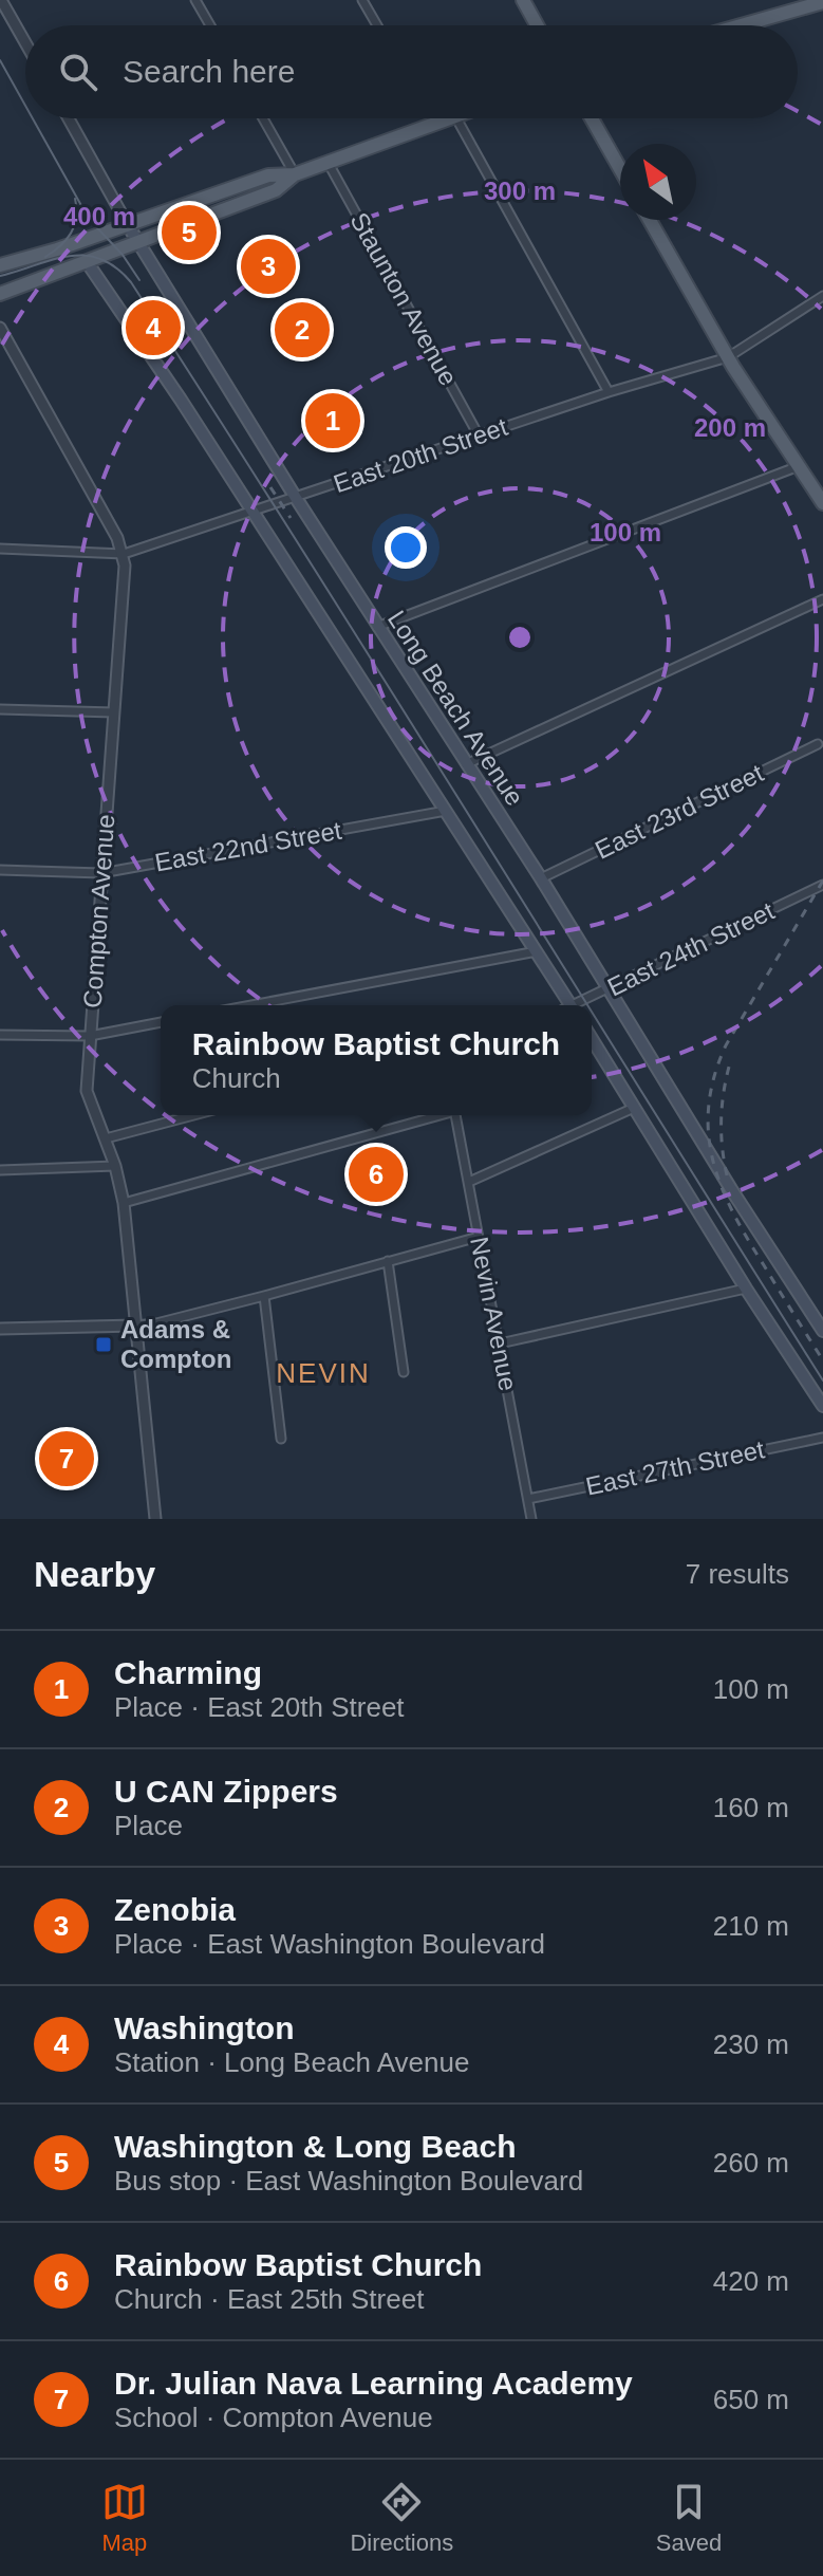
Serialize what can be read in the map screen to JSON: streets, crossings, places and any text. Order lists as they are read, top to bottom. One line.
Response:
{"streets":{"main road":["Long Beach Avenue"],"street":["Staunton Avenue","East 20th Street","East 23rd Street","East 22nd Street","Compton Avenue","East 24th Street","Nevin Avenue","East 27th Street"]},"crossings":[["Staunton Avenue","East 20th Street"],["East 20th Street","Long Beach Avenue"],["East 20th Street","Compton Avenue"],["Long Beach Avenue","East 23rd Street"],["Long Beach Avenue","East 24th Street"],["East 22nd Street","Compton Avenue"],["Nevin Avenue","East 27th Street"]],"districts":["NEVIN"],"places":{"transit":["Adams & Compton"]},"north":"top left","page":{"search":"Search here","pins":["5","3","4","2","1","6","7"],"popup":["Rainbow Baptist Church","Church"],"heading":["Nearby","7 results"],"list":[{"mark":"1","name":"Charming","note":"Place · East 20th Street","value":"100 m"},{"mark":"2","name":"U CAN Zippers","note":"Place","value":"160 m"},{"mark":"3","name":"Zenobia","note":"Place · East Washington Boulevard","value":"210 m"},{"mark":"4","name":"Washington","note":"Station · Long Beach Avenue","value":"230 m"},{"mark":"5","name":"Washington & Long Beach","note":"Bus stop · East Washington Boulevard","value":"260 m"},{"mark":"6","name":"Rainbow Baptist Church","note":"Church · East 25th Street","value":"420 m"},{"mark":"7","name":"Dr. Julian Nava Learning Academy","note":"School · Compton Avenue","value":"650 m"}],"nav":["Map","Directions","Saved"]},"rings":["300 m","400 m","200 m","100 m"]}
